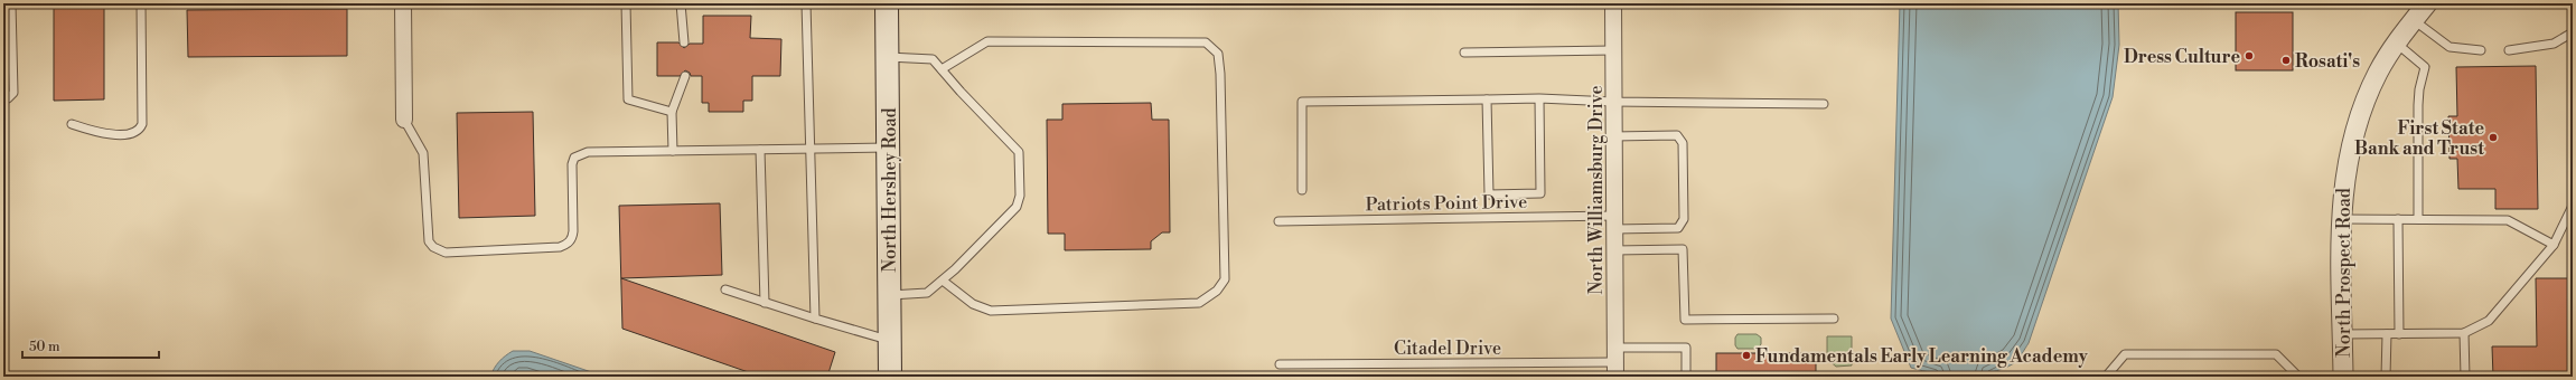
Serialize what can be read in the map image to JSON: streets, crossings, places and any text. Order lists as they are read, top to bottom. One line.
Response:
{"streets":{"main road":["North Hershey Road"],"street":["North Williamsburg Drive","North Prospect Road"],"lane":["Patriots Point Drive","Citadel Drive"]},"crossings":[["North Williamsburg Drive","Patriots Point Drive"],["North Williamsburg Drive","Citadel Drive"]],"places":["Dress Culture","Rosati's","First State Bank and Trust","Fundamentals Early Learning Academy"],"scale_bar":"50 m"}
